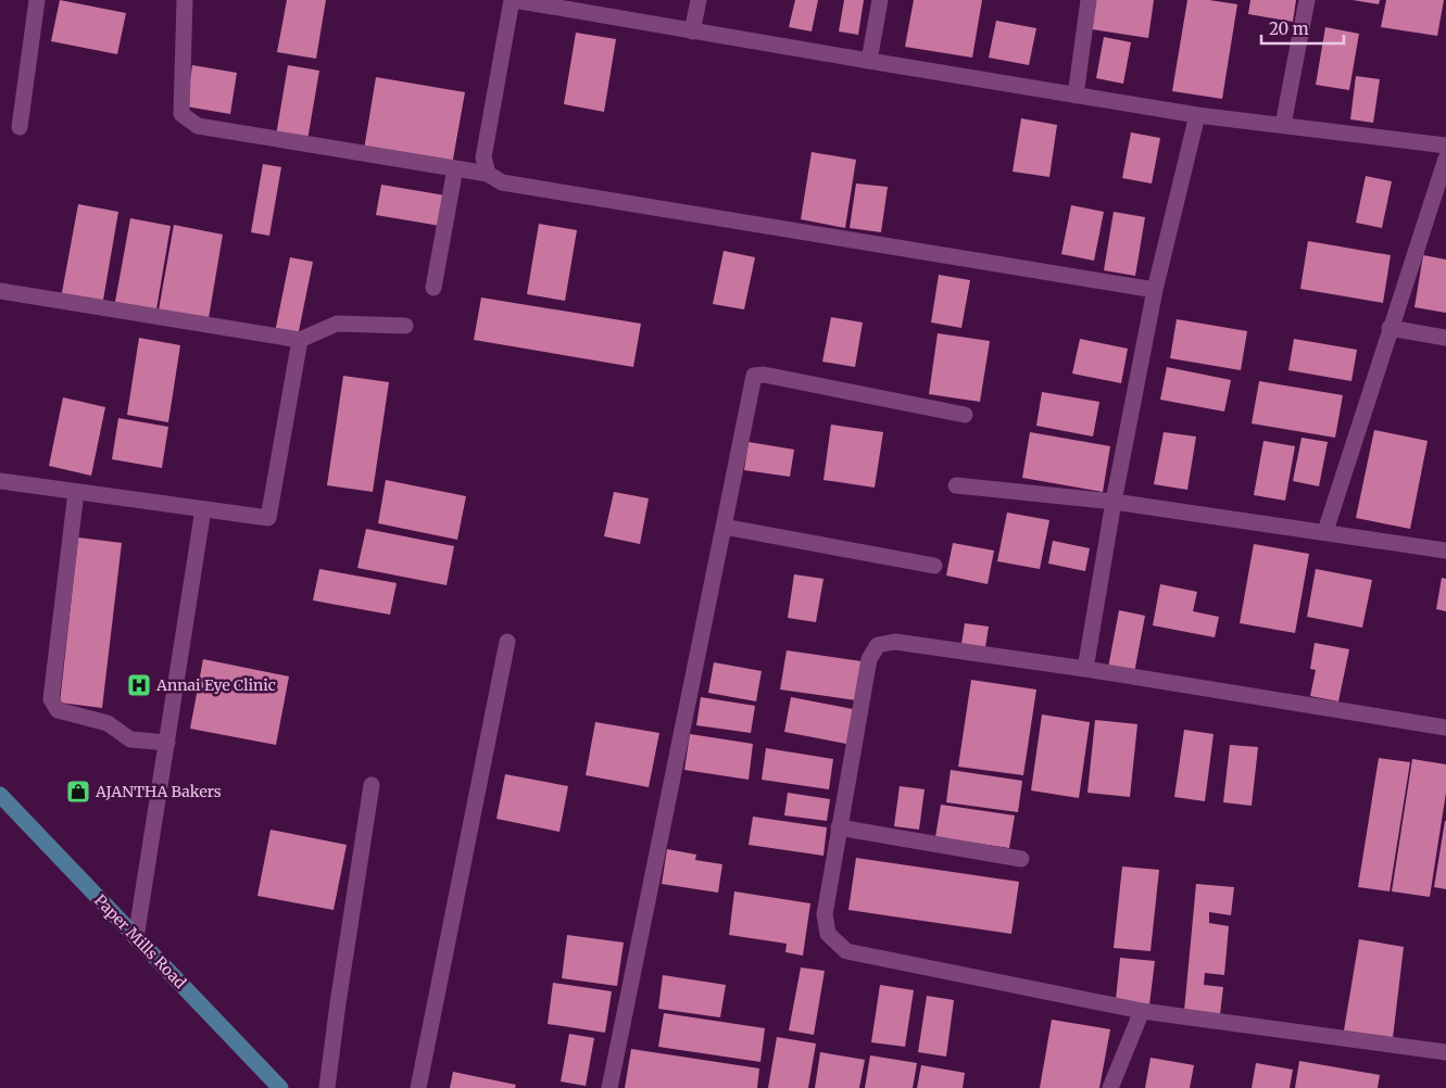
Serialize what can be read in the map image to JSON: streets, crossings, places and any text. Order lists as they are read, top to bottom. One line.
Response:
{"streets":{"main road":["Paper Mills Road"]},"places":{"hospital":["Annai Eye Clinic"],"shop":["AJANTHA Bakers"]},"scale_bar":"20 m"}
